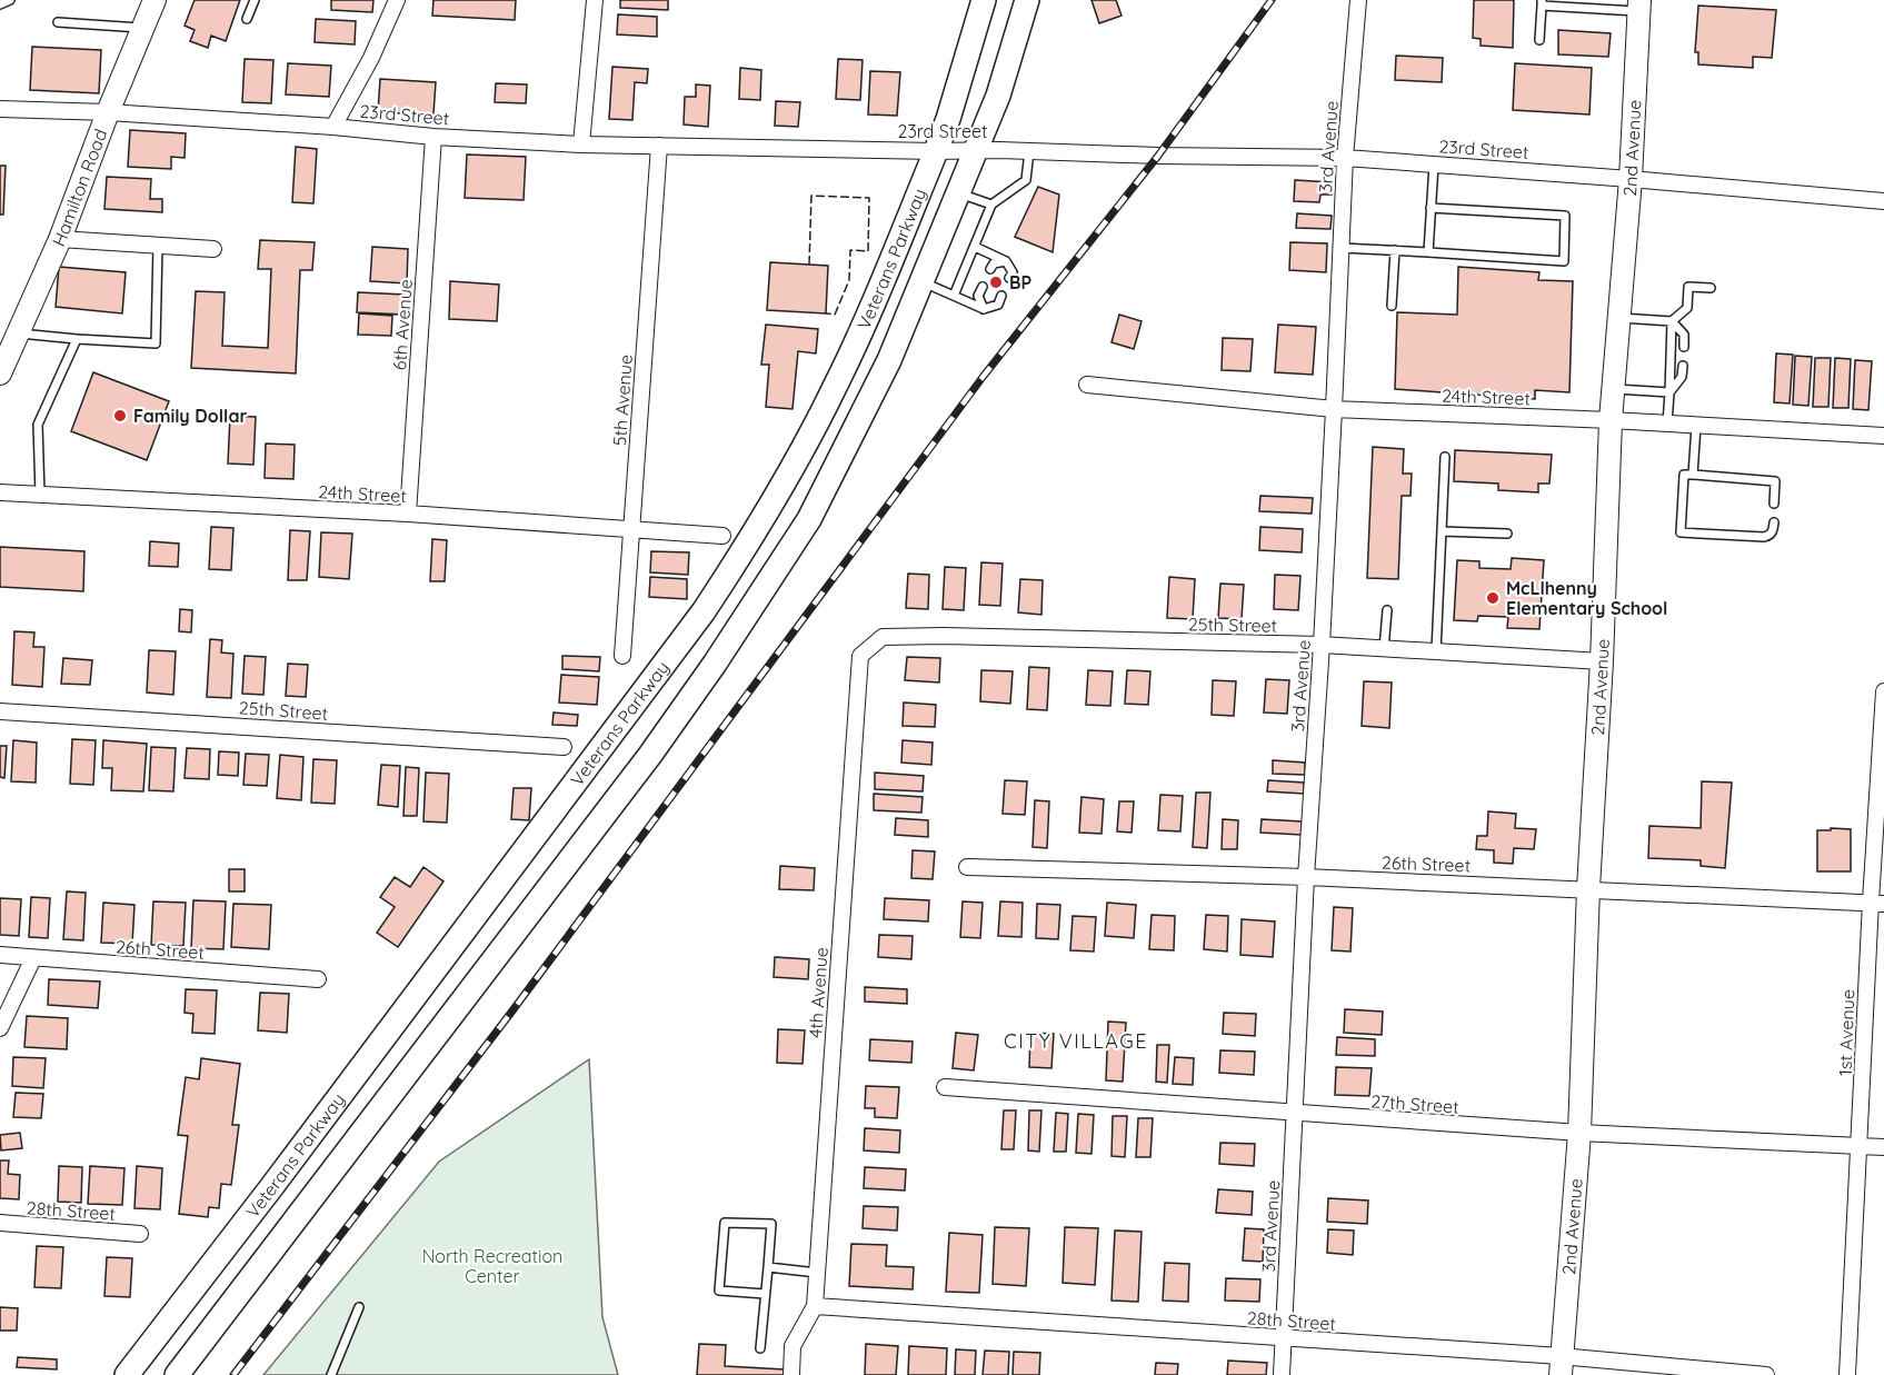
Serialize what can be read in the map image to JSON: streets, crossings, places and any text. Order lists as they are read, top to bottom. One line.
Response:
{"streets":{"main road":["2nd Avenue","Hamilton Road","Veterans Parkway"],"street":["23rd Street","3rd Avenue","6th Avenue","24th Street","5th Avenue","25th Street","26th Street","4th Avenue","1st Avenue","27th Street","28th Street"]},"crossings":[["23rd Street","3rd Avenue"],["23rd Street","2nd Avenue"],["23rd Street","Hamilton Road"],["23rd Street","Veterans Parkway"],["23rd Street","6th Avenue"],["23rd Street","5th Avenue"],["3rd Avenue","24th Street"],["3rd Avenue","25th Street"],["3rd Avenue","26th Street"],["3rd Avenue","27th Street"],["3rd Avenue","28th Street"],["2nd Avenue","24th Street"],["2nd Avenue","25th Street"],["2nd Avenue","26th Street"],["2nd Avenue","27th Street"],["2nd Avenue","28th Street"],["6th Avenue","24th Street"],["24th Street","5th Avenue"],["25th Street","4th Avenue"],["26th Street","1st Avenue"],["4th Avenue","28th Street"],["1st Avenue","27th Street"]],"districts":["CITY VILLAGE"],"parks":["North Recreation Center"],"places":["BP","Family Dollar","McLlhenny Elementary School"]}
